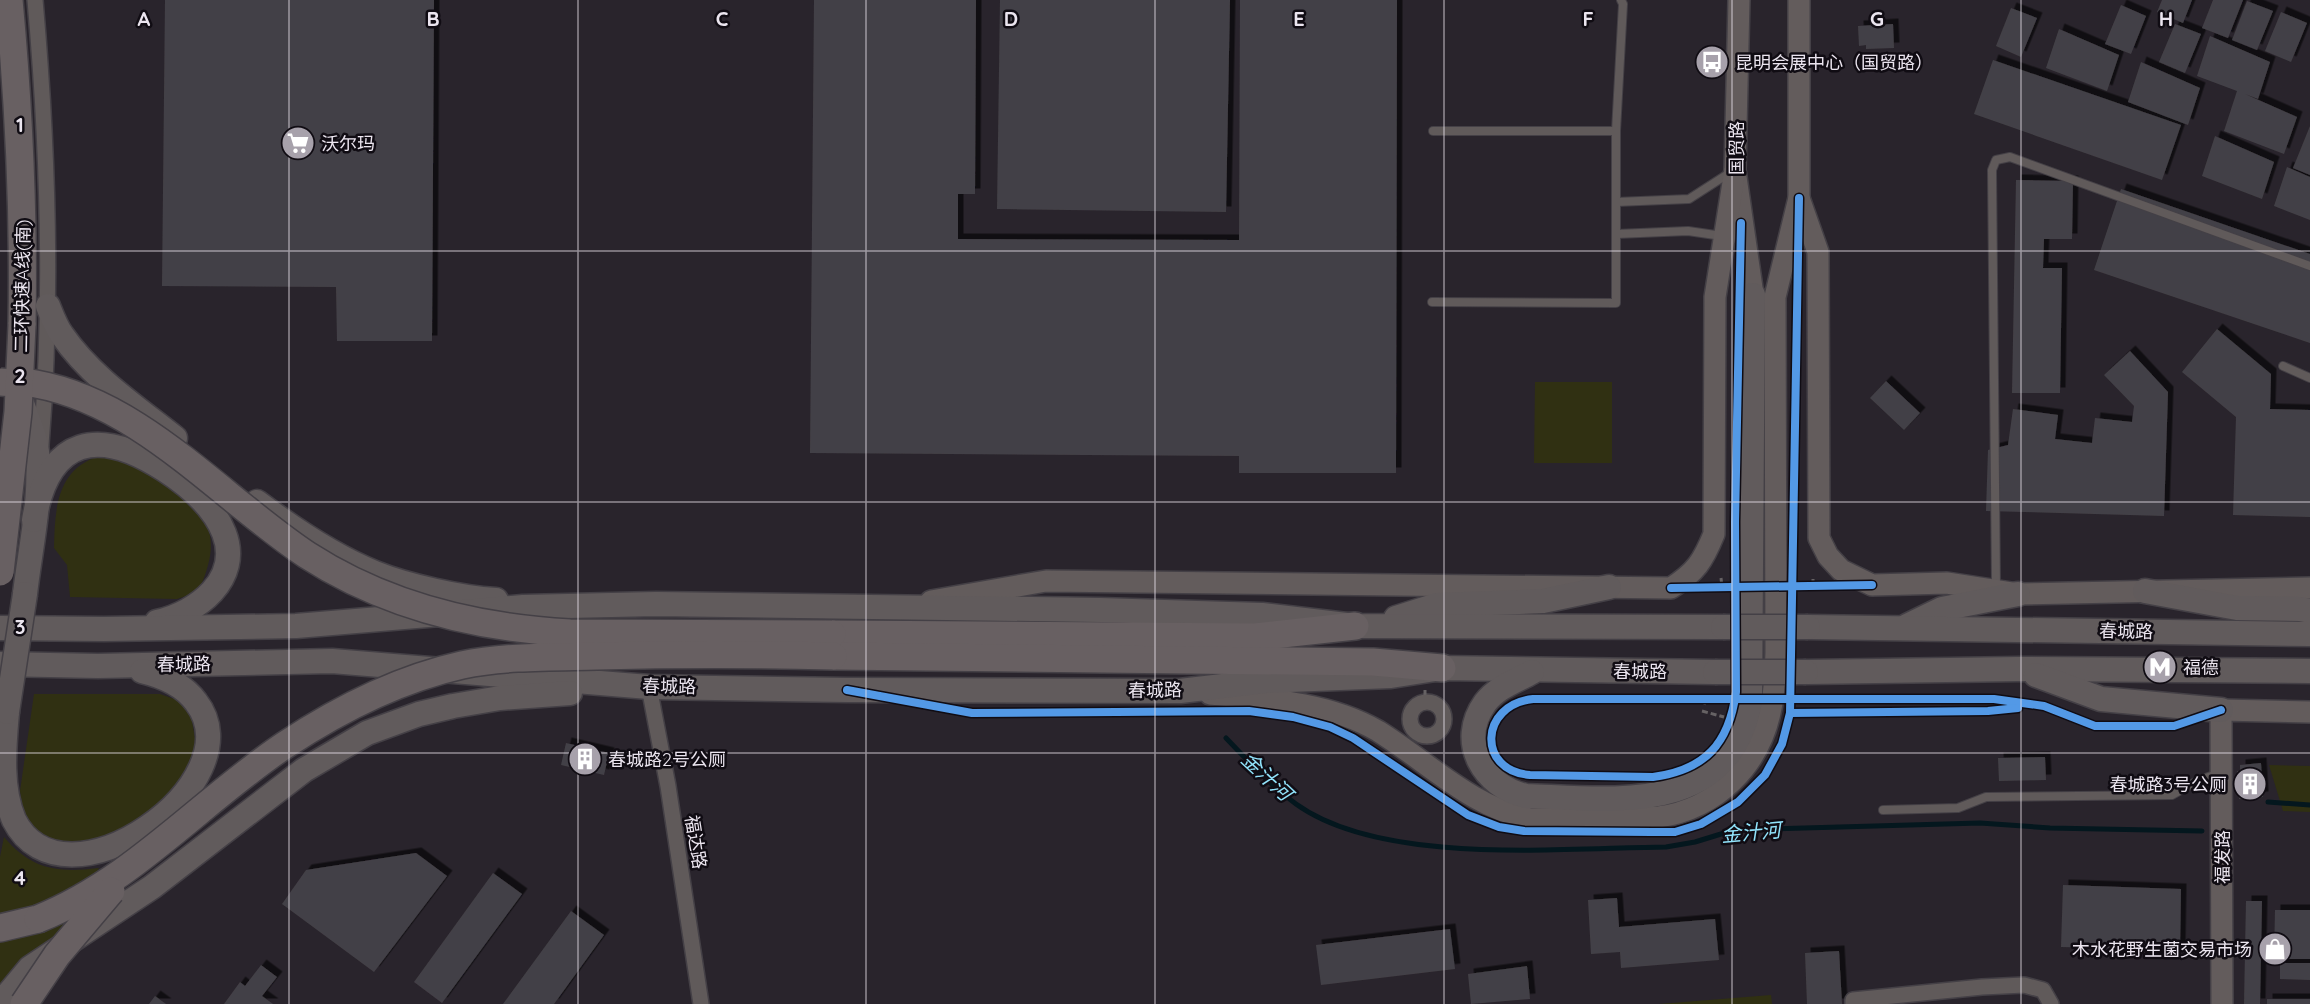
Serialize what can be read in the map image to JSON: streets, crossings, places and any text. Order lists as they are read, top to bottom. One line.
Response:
{"streets":{"highway":["二环快速A线(南)"],"main road":["国贸路","春城路","福发路"],"street":["福达路"]},"crossings":[["春城路","福达路"]],"water":["金汁河"],"places":{"bus stop":["昆明会展中心（国贸路）"],"supermarket":["沃尔玛"],"metro station":["福德"],"building":["春城路2号公厕","春城路3号公厕"],"shop":["木水花野生菌交易市场"]},"grid":{"columns":["A","B","C","D","E","F","G","H"],"rows":["1","2","3","4"]}}
